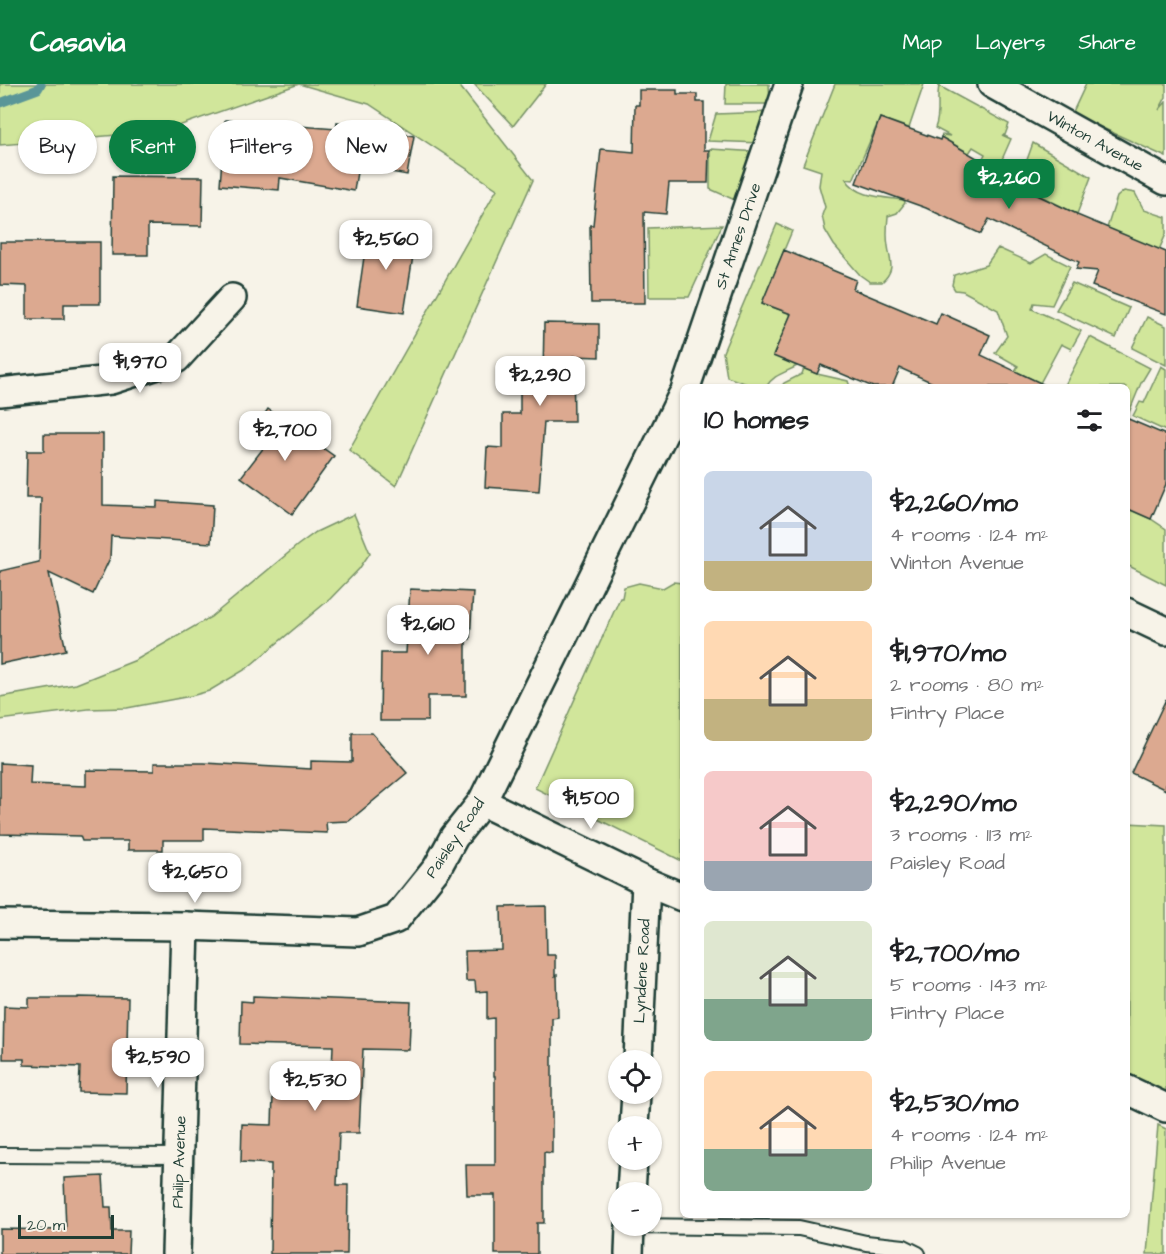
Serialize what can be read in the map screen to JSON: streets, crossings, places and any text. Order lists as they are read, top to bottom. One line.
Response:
{"streets":{"street":["Winton Avenue","St Annes Drive","Paisley Road","Lyndene Road","Philip Avenue"]},"crossings":[["Paisley Road","Philip Avenue"]],"scale_bar":"20 m","page":{"header":"Casavia","nav":["Map","Layers","Share"],"chip":["Buy","Rent","Filters","New"],"price":["$2,260","$2,560","$1,970","$2,290","$2,700","$2,610","$1,500","$2,650","$2,590","$2,530"],"heading":"10 homes","list":[{"name":"$2,260/mo","note":"4 rooms · 124 m² · Winton Avenue"},{"name":"$1,970/mo","note":"2 rooms · 80 m² · Fintry Place"},{"name":"$2,290/mo","note":"3 rooms · 113 m² · Paisley Road"},{"name":"$2,700/mo","note":"5 rooms · 143 m² · Fintry Place"},{"name":"$2,530/mo","note":"4 rooms · 124 m² · Philip Avenue"}],"map_buttons":["+","−"],"scale":"20 m"}}
